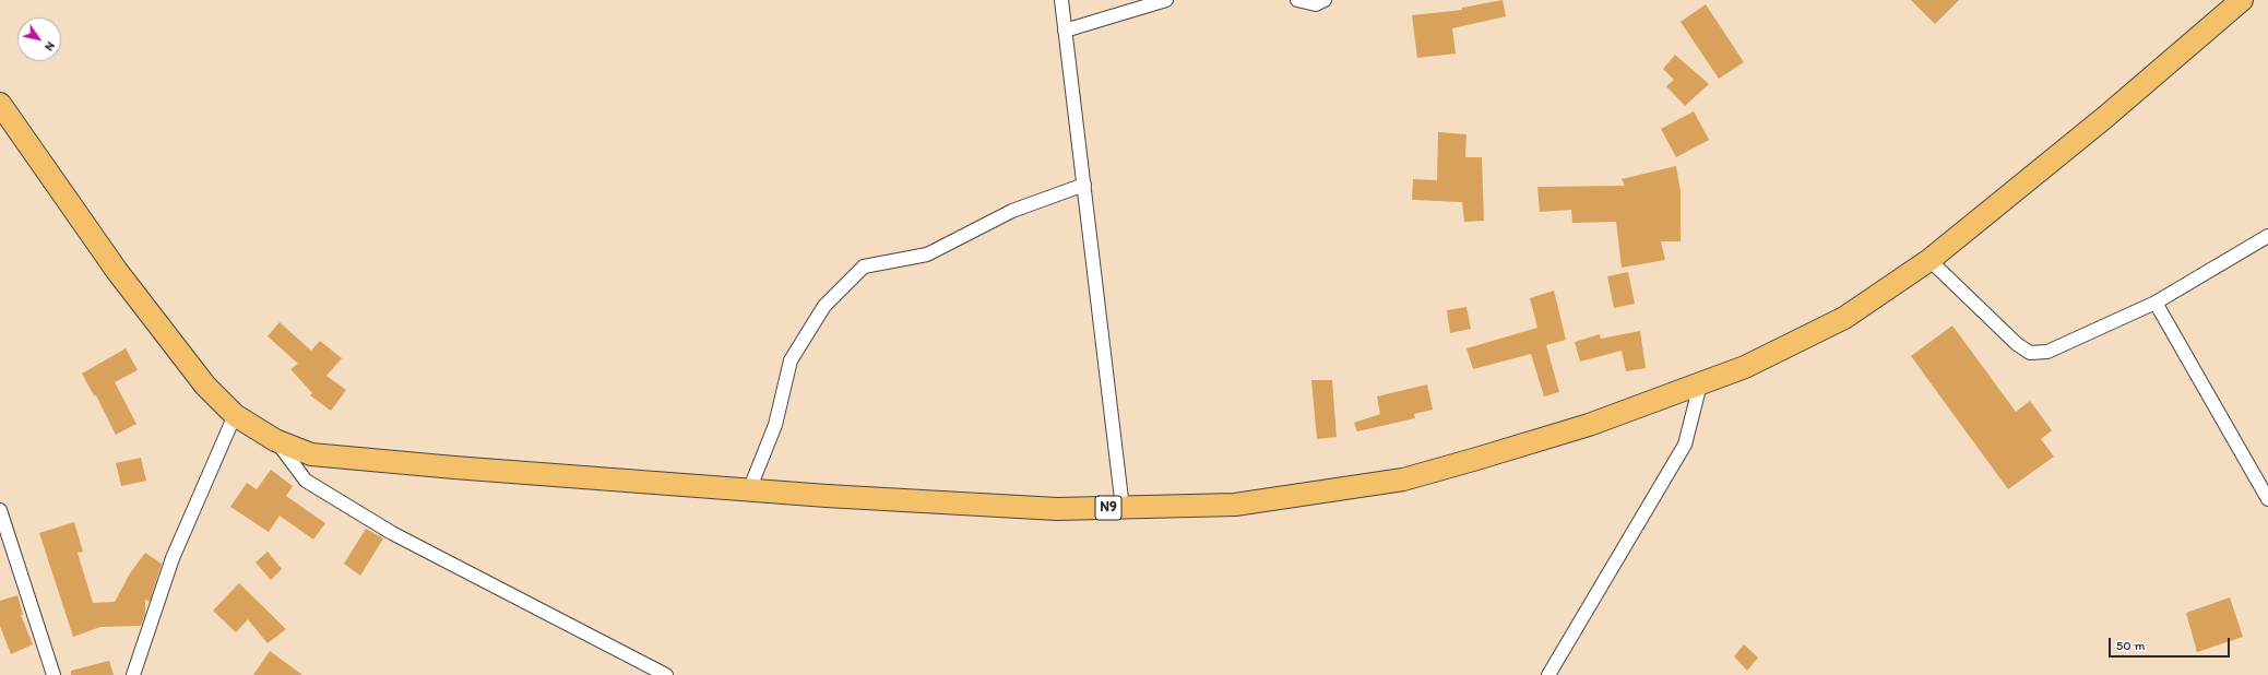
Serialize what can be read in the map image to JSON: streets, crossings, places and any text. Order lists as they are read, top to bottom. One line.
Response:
{"streets":{"highway":["N9"]},"scale_bar":"50 m","north":"bottom right"}
